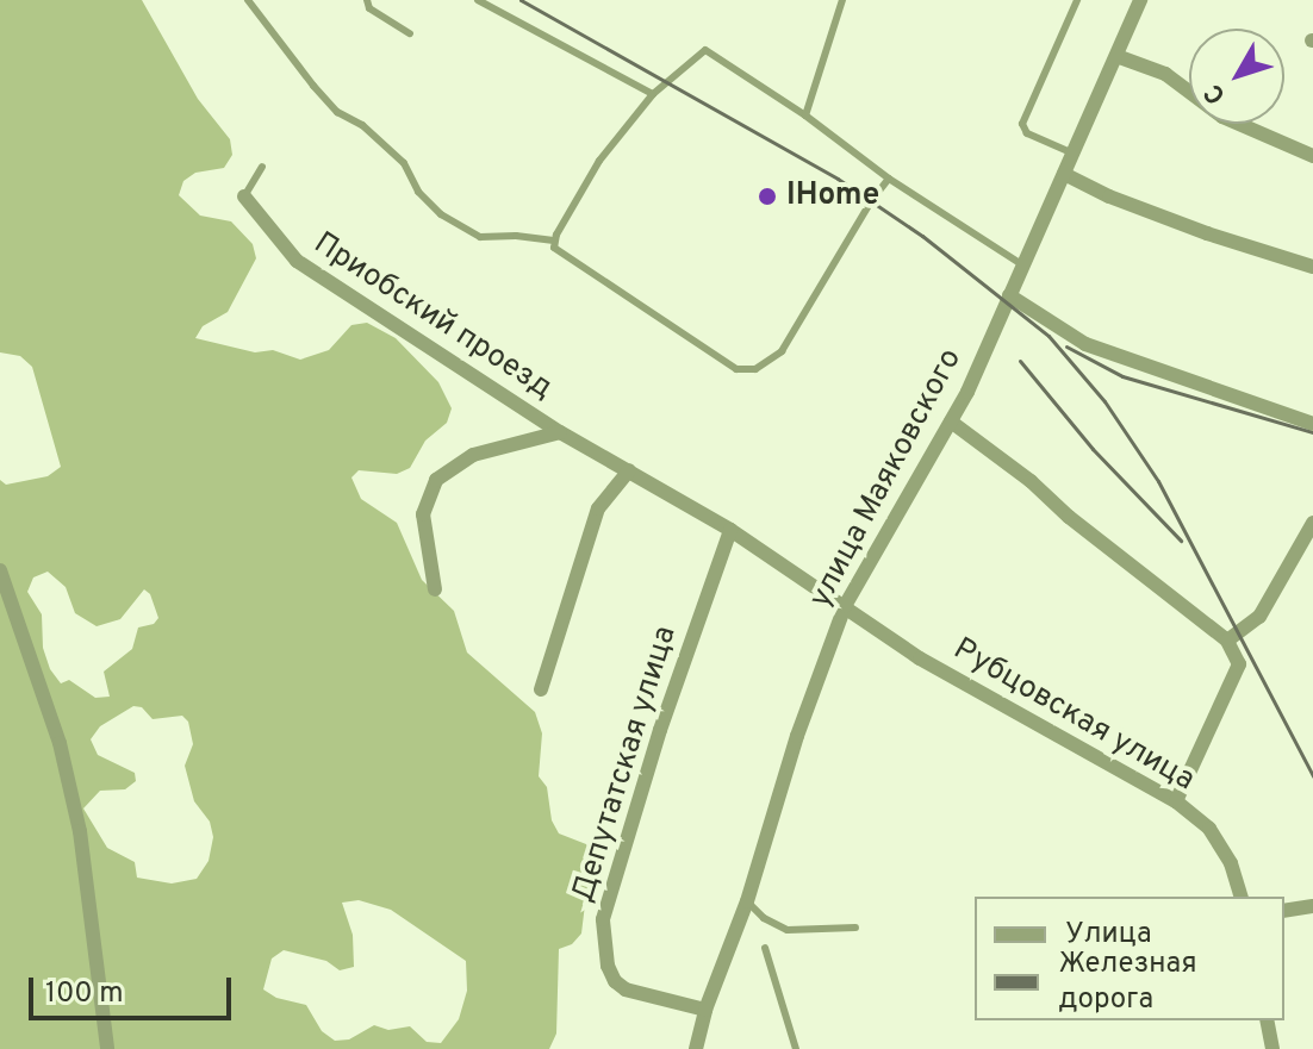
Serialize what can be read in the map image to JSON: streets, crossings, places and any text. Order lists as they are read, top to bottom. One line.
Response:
{"streets":{"street":["Приобский проезд","улица Маяковского","Рубцовская улица","Депутатская улица"]},"crossings":[["Приобский проезд","улица Маяковского"],["Приобский проезд","Рубцовская улица"],["Приобский проезд","Депутатская улица"],["улица Маяковского","Рубцовская улица"],["улица Маяковского","Депутатская улица"]],"places":["IHome"],"legend":["Улица","Железная дорога"],"scale_bar":"100 m","north":"bottom left"}
